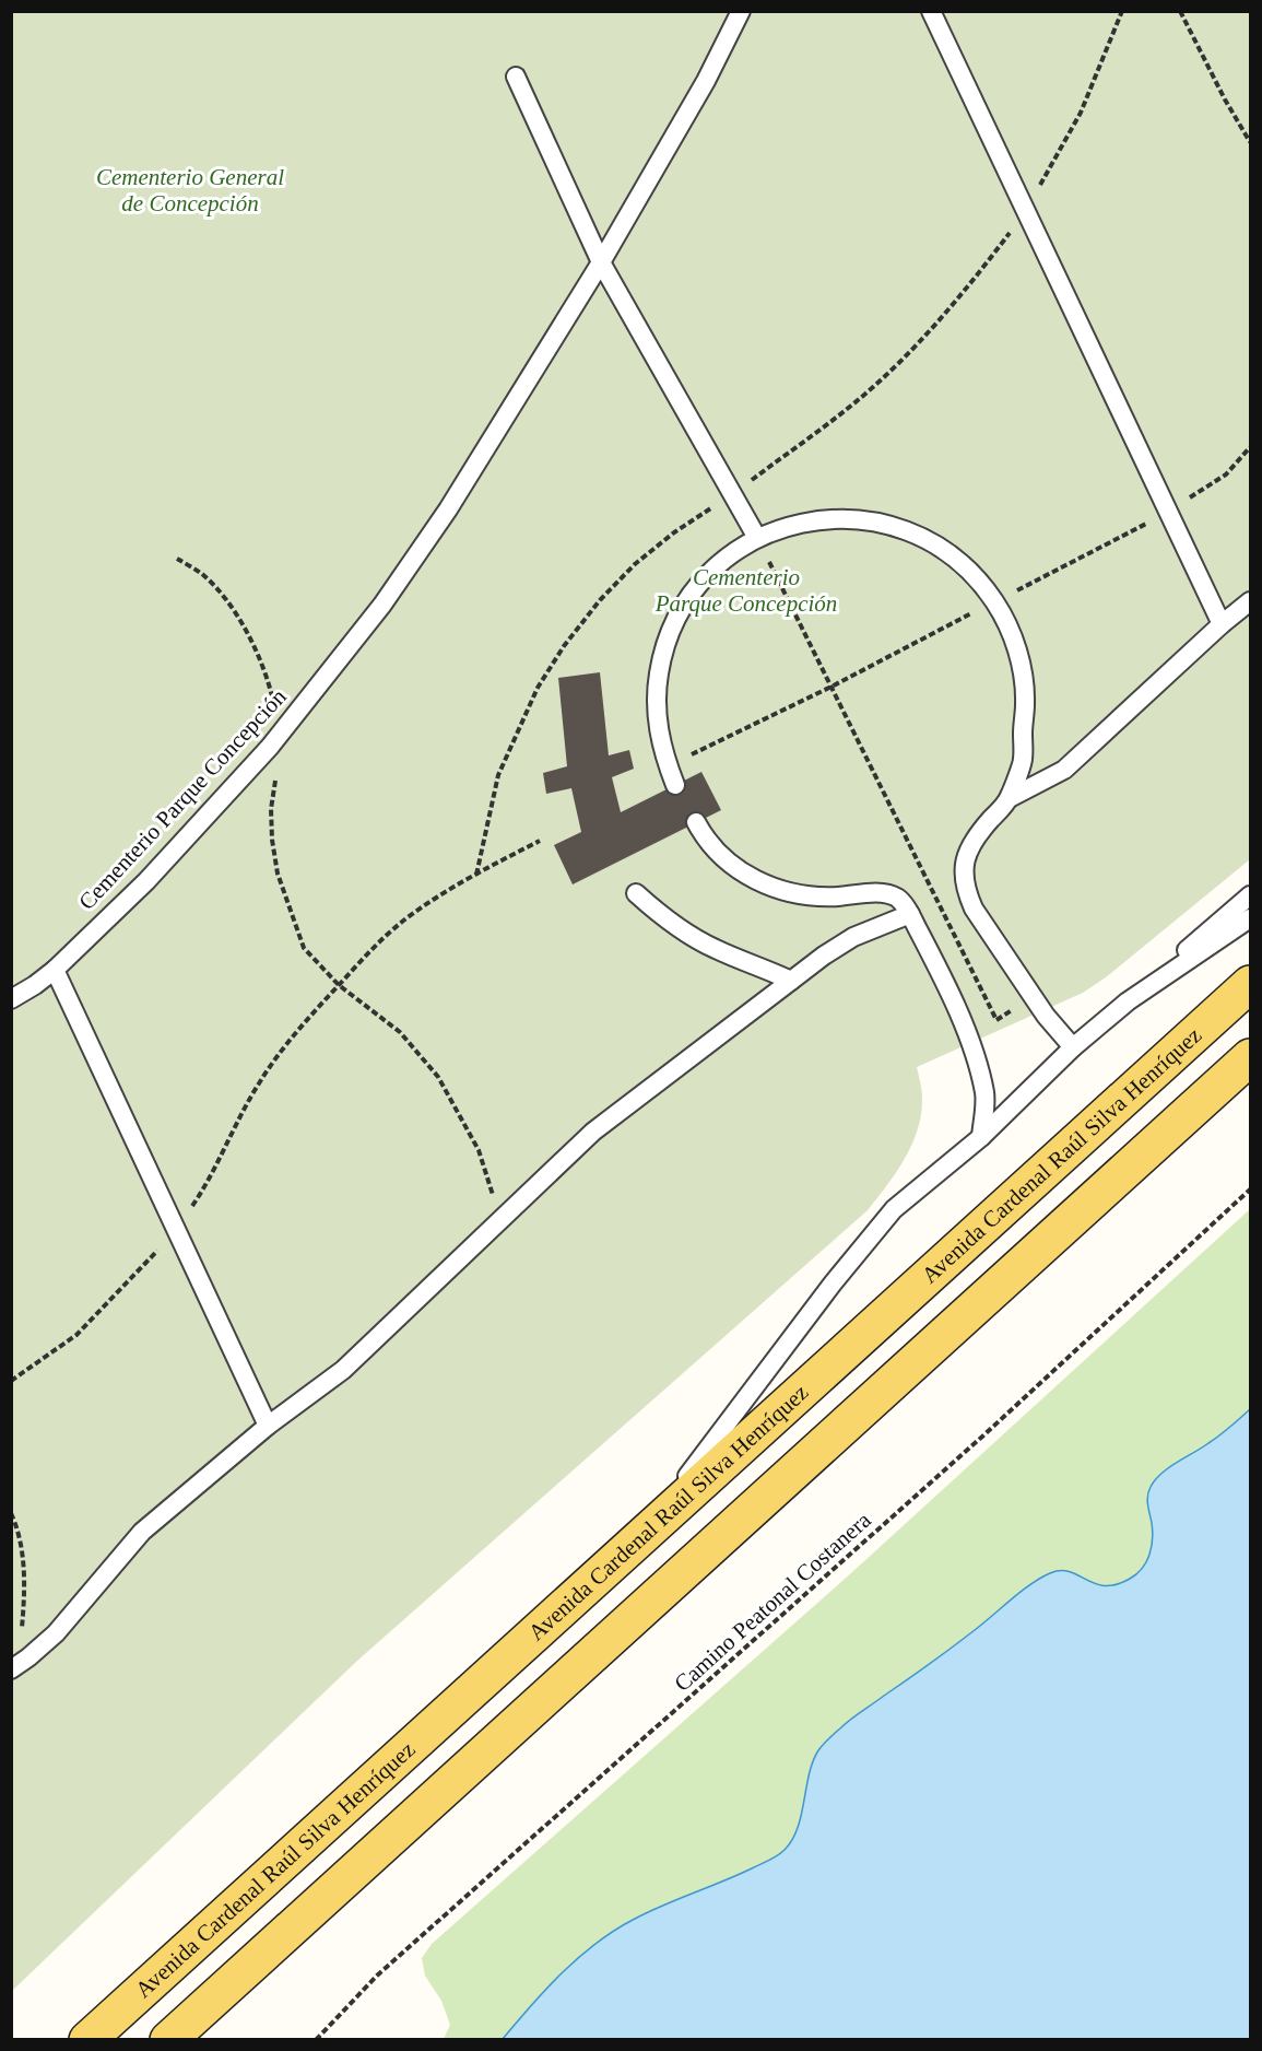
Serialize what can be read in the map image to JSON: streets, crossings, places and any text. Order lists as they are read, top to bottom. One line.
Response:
{"streets":{"main road":["Avenida Cardenal Raúl Silva Henríquez"],"lane":["Cementerio Parque Concepción"],"path":["Camino Peatonal Costanera"]},"parks":["Cementerio General de Concepción","Cementerio Parque Concepción"]}
